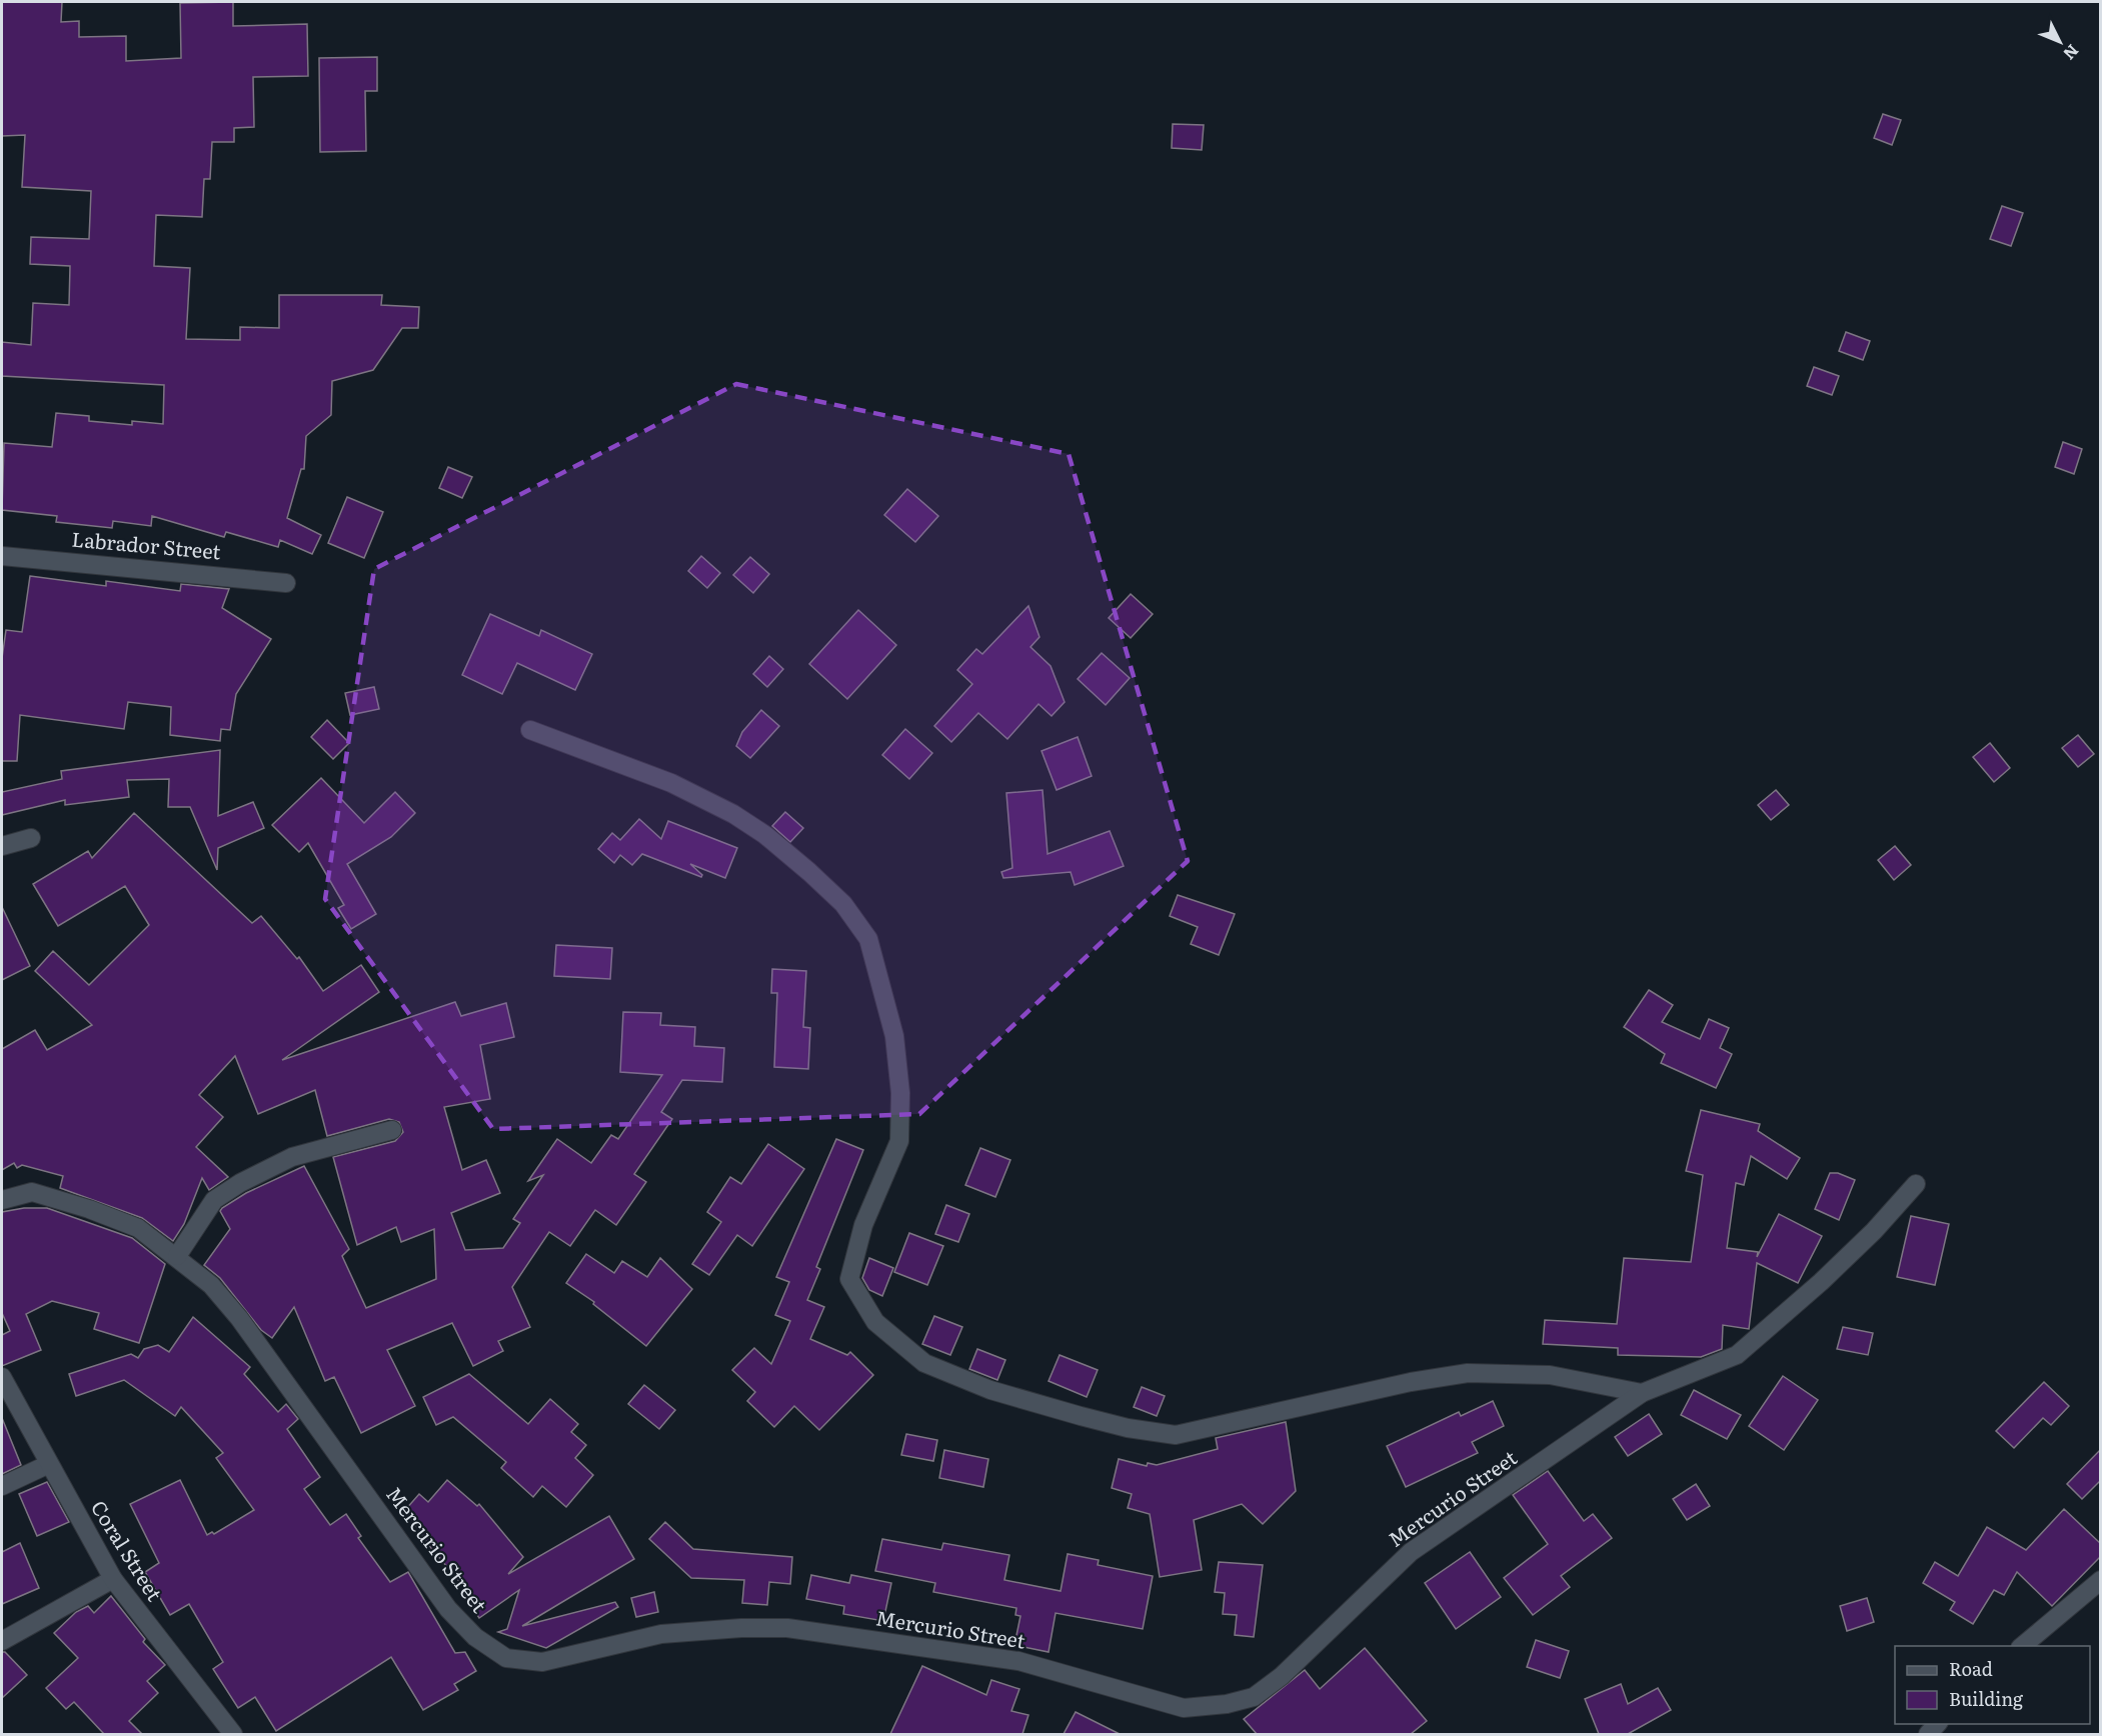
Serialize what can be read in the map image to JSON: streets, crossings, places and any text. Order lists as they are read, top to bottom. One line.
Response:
{"streets":{"street":["Labrador Street","Mercurio Street","Coral Street"]},"legend":["Road","Building"],"north":"bottom right"}
